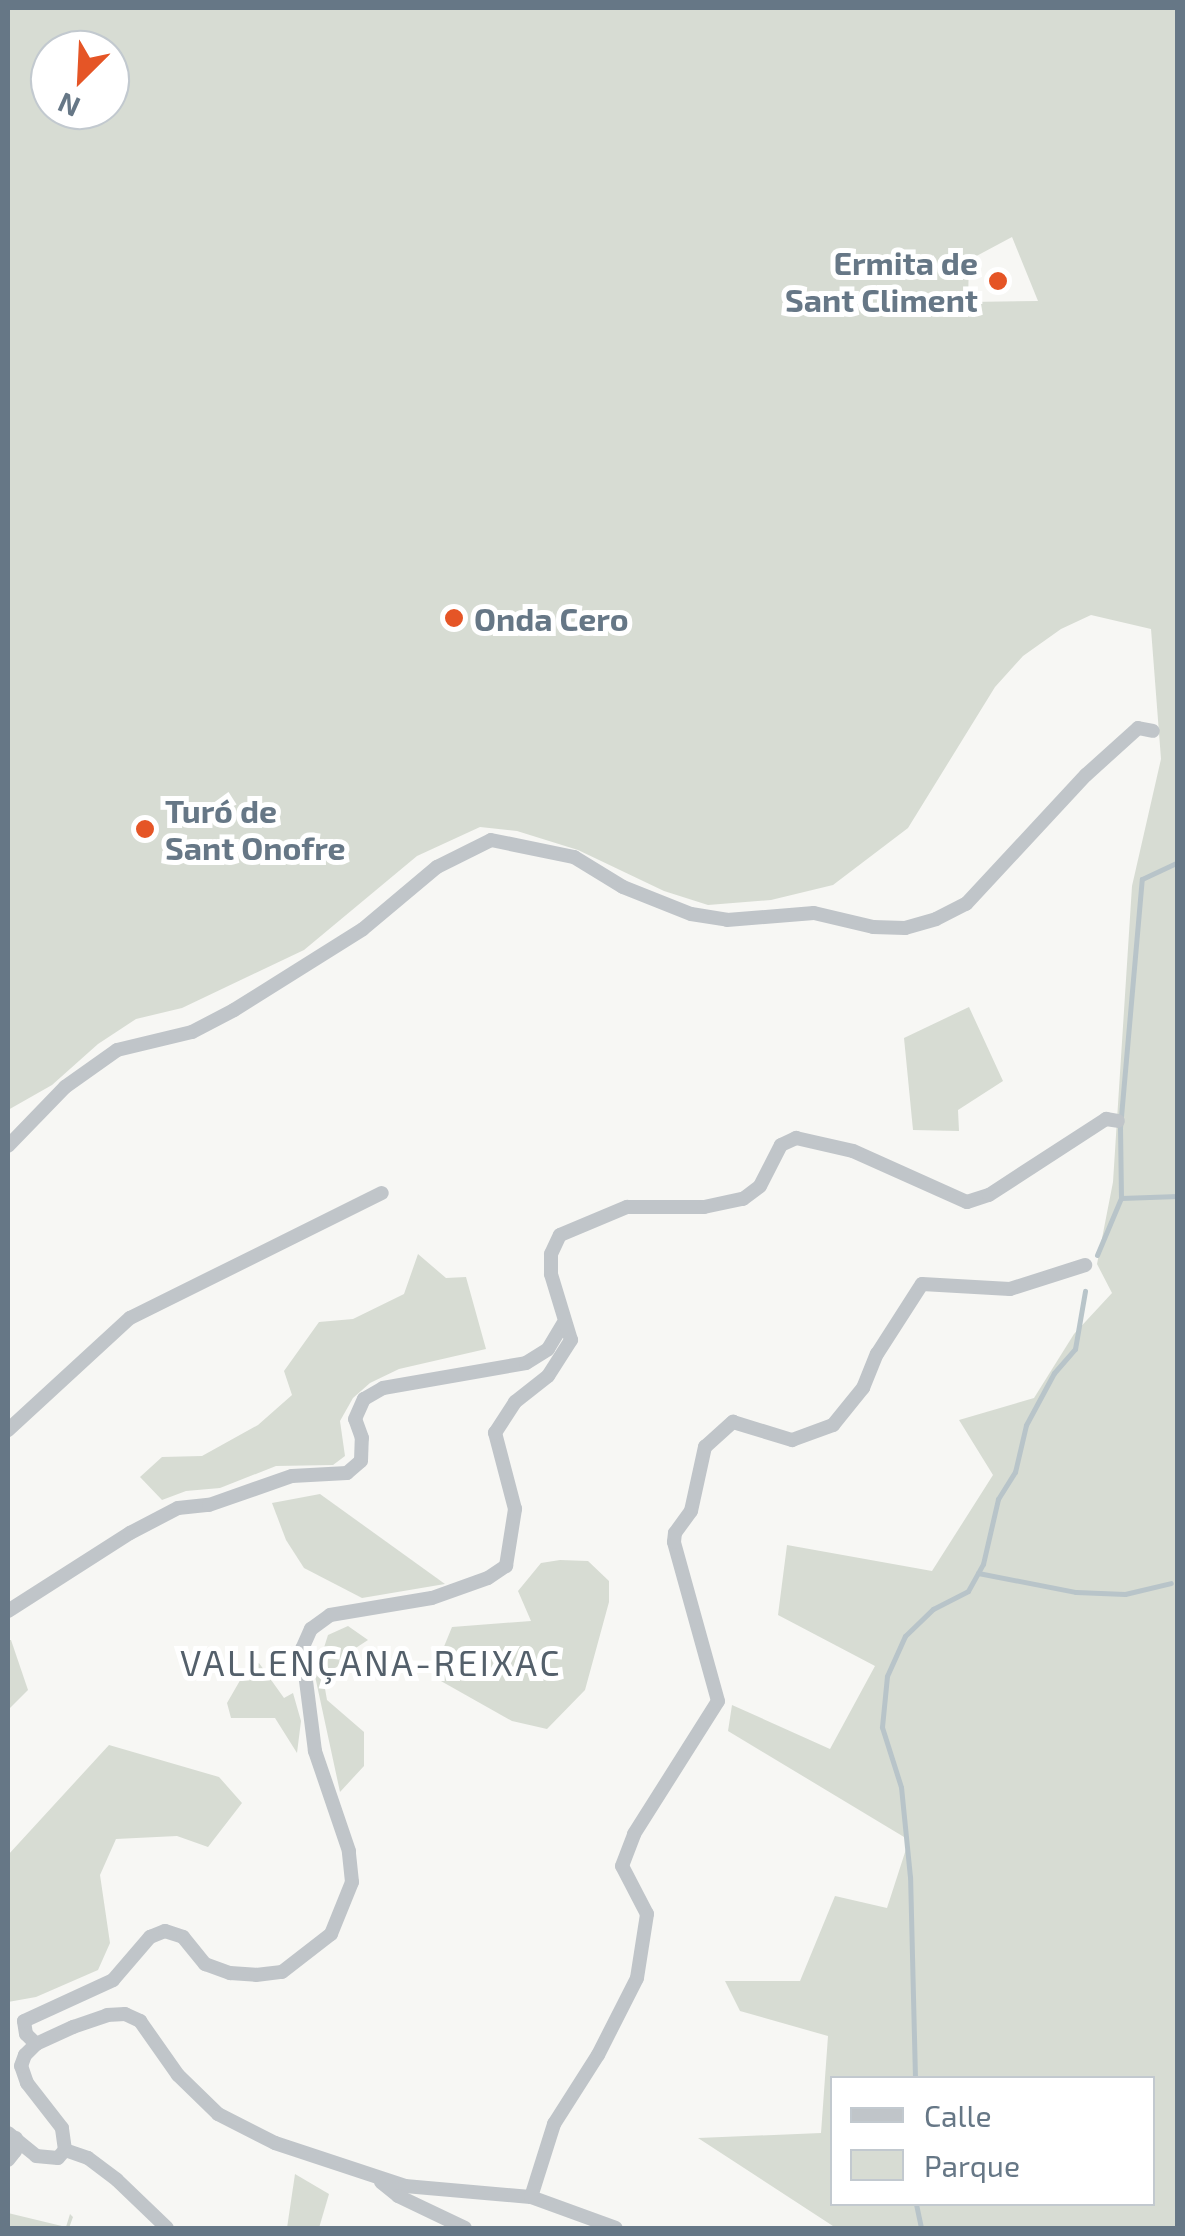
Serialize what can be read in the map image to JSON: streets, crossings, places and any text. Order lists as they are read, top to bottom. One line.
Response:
{"districts":["VALLENÇANA-REIXAC"],"places":["Ermita de Sant Climent","Onda Cero","Turó de Sant Onofre"],"legend":["Calle","Parque"],"north":"bottom left"}
